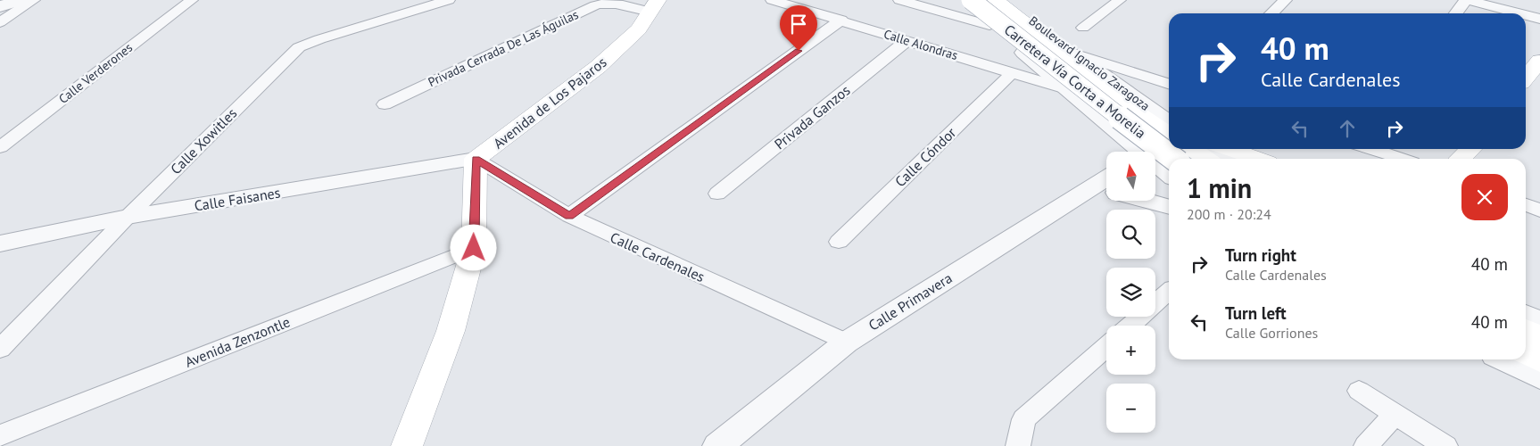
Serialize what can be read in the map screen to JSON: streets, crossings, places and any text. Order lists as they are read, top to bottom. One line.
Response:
{"streets":{"main road":["Carretera Vía Corta a Morelia","Avenida de Los Pajaros"],"street":["Calle Alondras","Privada Cerrada De Las Águilas","Boulevard Ignacio Zaragoza","Calle Verderones","Privada Ganzos","Calle Xowitles","Calle Cóndor","Calle Faisanes","Calle Cardenales","Calle Primavera","Avenida Zenzontle"]},"crossings":[["Calle Alondras","Privada Ganzos"],["Calle Alondras","Calle Cóndor"],["Privada Cerrada De Las Águilas","Avenida de Los Pajaros"],["Avenida de Los Pajaros","Calle Faisanes"],["Avenida de Los Pajaros","Calle Cardenales"],["Calle Xowitles","Calle Faisanes"],["Calle Faisanes","Calle Cardenales"],["Calle Cardenales","Calle Primavera"]],"north":"top","page":{"turn":["40 m","Calle Cardenales"],"map_buttons":["+","−"],"heading":["1 min","200 m · 20:24"],"list":[{"name":"Turn right","note":"Calle Cardenales","value":"40 m"},{"name":"Turn left","note":"Calle Gorriones","value":"40 m"}]}}
